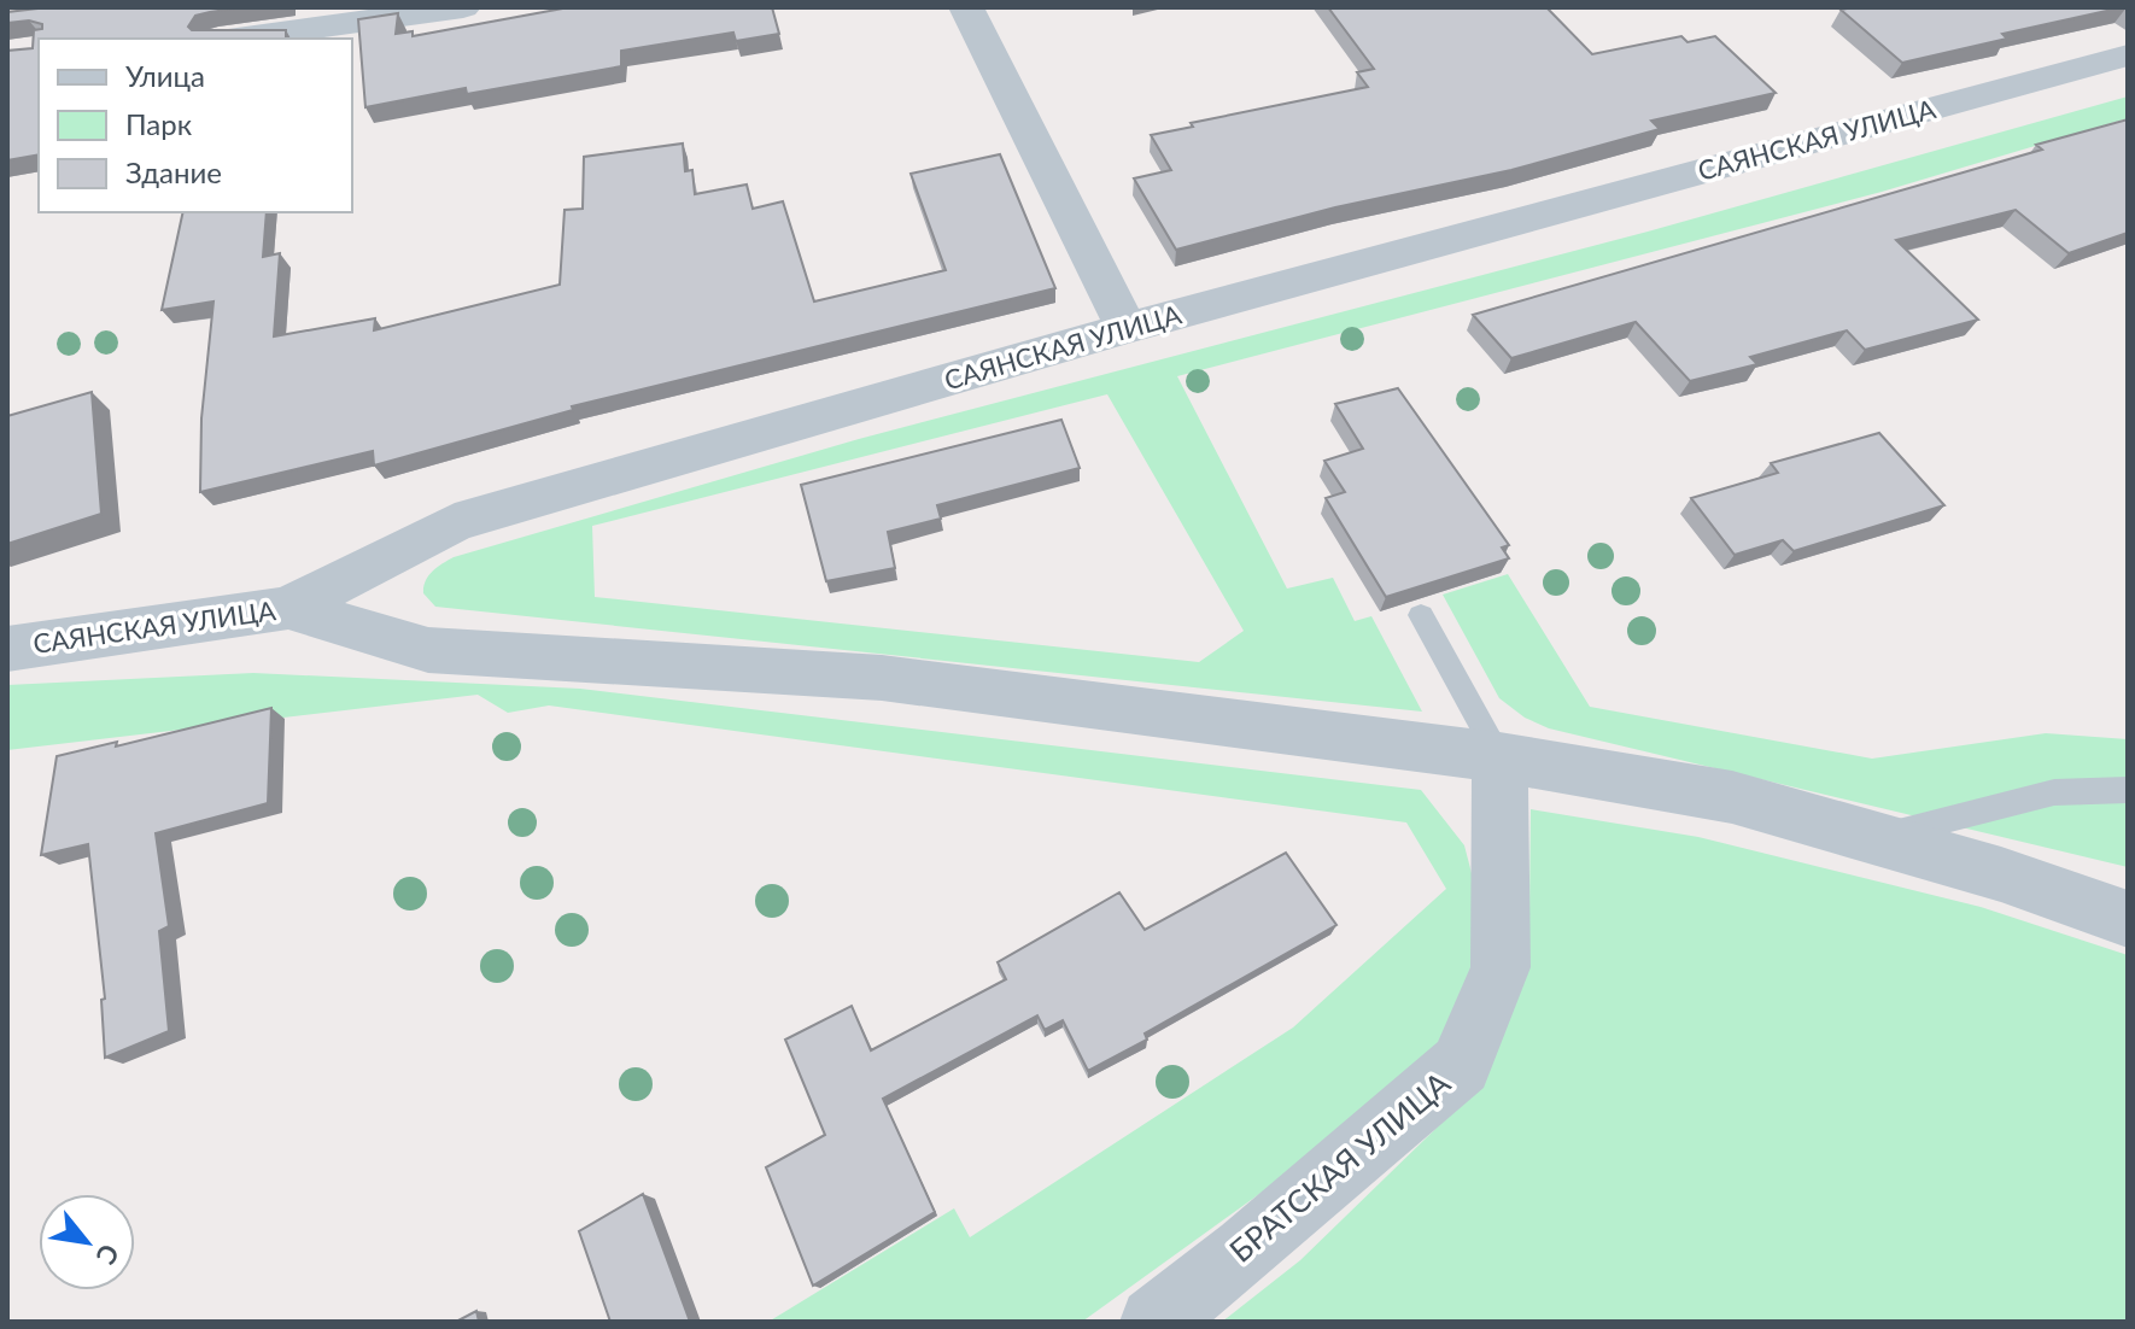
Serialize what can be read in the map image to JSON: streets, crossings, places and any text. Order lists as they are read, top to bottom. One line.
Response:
{"streets":{"street":["САЯНСКАЯ УЛИЦА","БРАТСКАЯ УЛИЦА"]},"legend":["Улица","Парк","Здание"],"north":"bottom right"}
